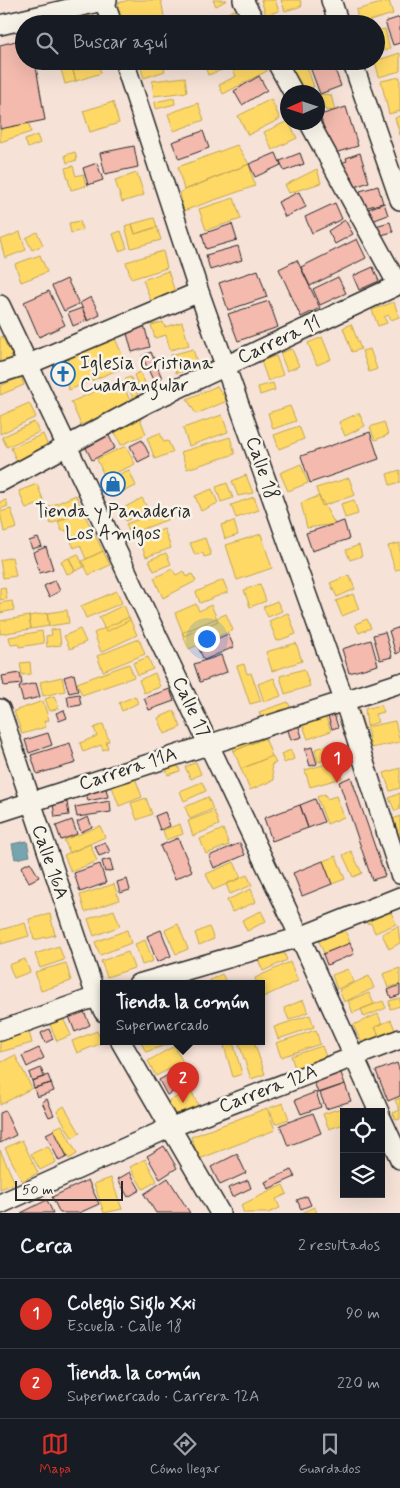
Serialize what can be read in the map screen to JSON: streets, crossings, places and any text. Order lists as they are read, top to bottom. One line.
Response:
{"streets":{"street":["Carrera 11","Calle 18","Calle 17","Carrera 11A","Calle 16A","Carrera 12A"]},"crossings":[["Carrera 11","Calle 18"],["Carrera 11","Calle 17"],["Calle 18","Carrera 11A"],["Calle 17","Carrera 11A"],["Calle 17","Carrera 12A"],["Carrera 11A","Calle 16A"]],"places":{"church":["Iglesia Cristiana Cuadrangular"],"shop":["Tienda y Panaderia Los Amigos"]},"scale_bar":"50 m","north":"left","page":{"search":"Buscar aquí","pins":["1","2"],"popup":["Tienda la común","Supermercado"],"scale":"50 m","heading":["Cerca","2 resultados"],"list":[{"mark":"1","name":"Colegio Siglo Xxi","note":"Escuela · Calle 18","value":"90 m"},{"mark":"2","name":"Tienda la común","note":"Supermercado · Carrera 12A","value":"220 m"}],"nav":["Mapa","Cómo llegar","Guardados"]}}
